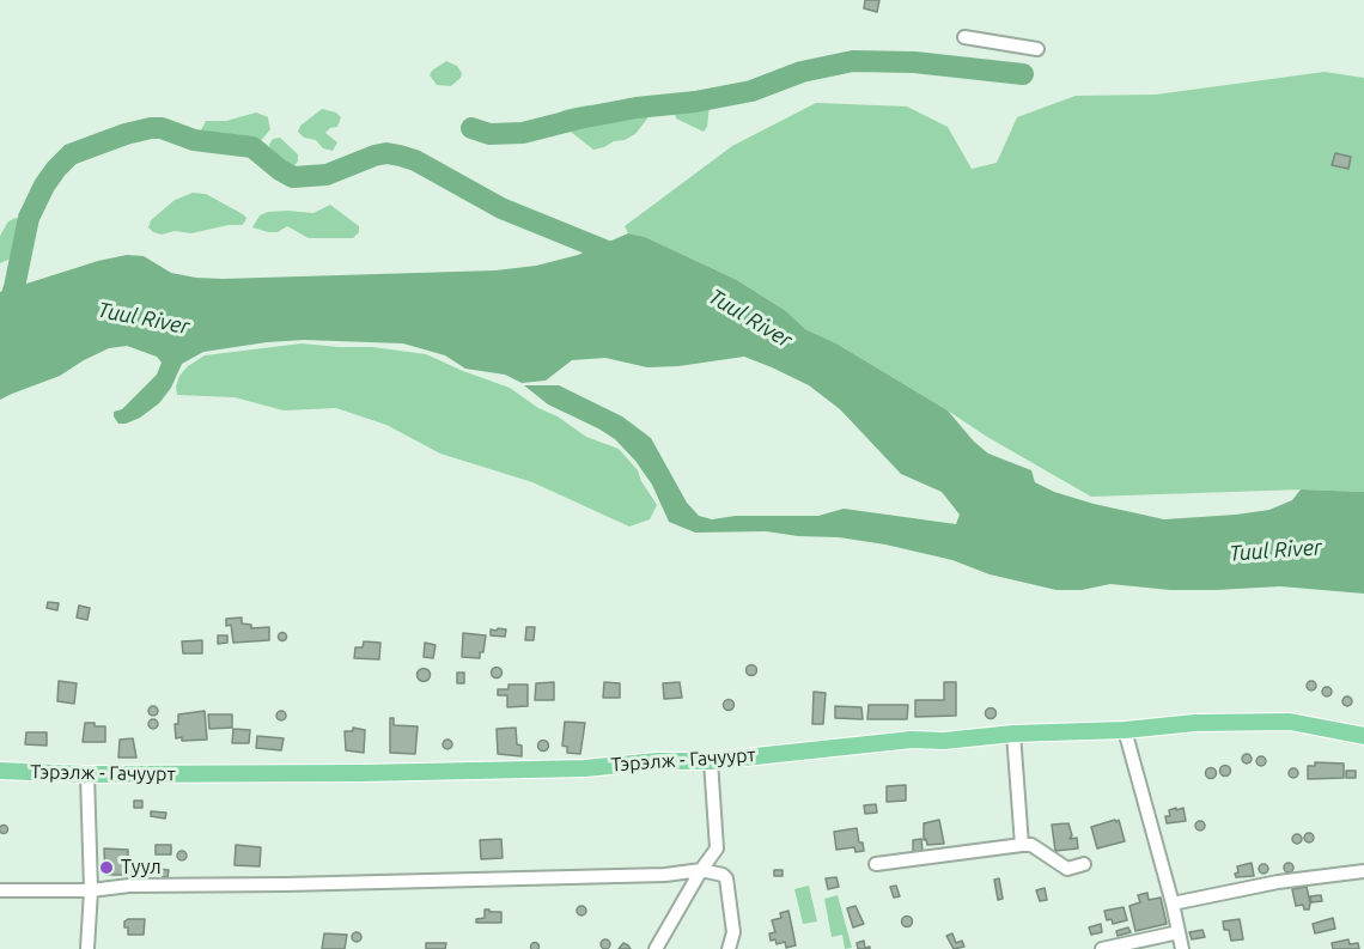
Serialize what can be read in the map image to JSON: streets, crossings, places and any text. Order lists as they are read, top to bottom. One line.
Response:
{"streets":{"main road":["Тэрэлж - Гачуурт"]},"water":["Tuul River"],"places":["Туул"]}
